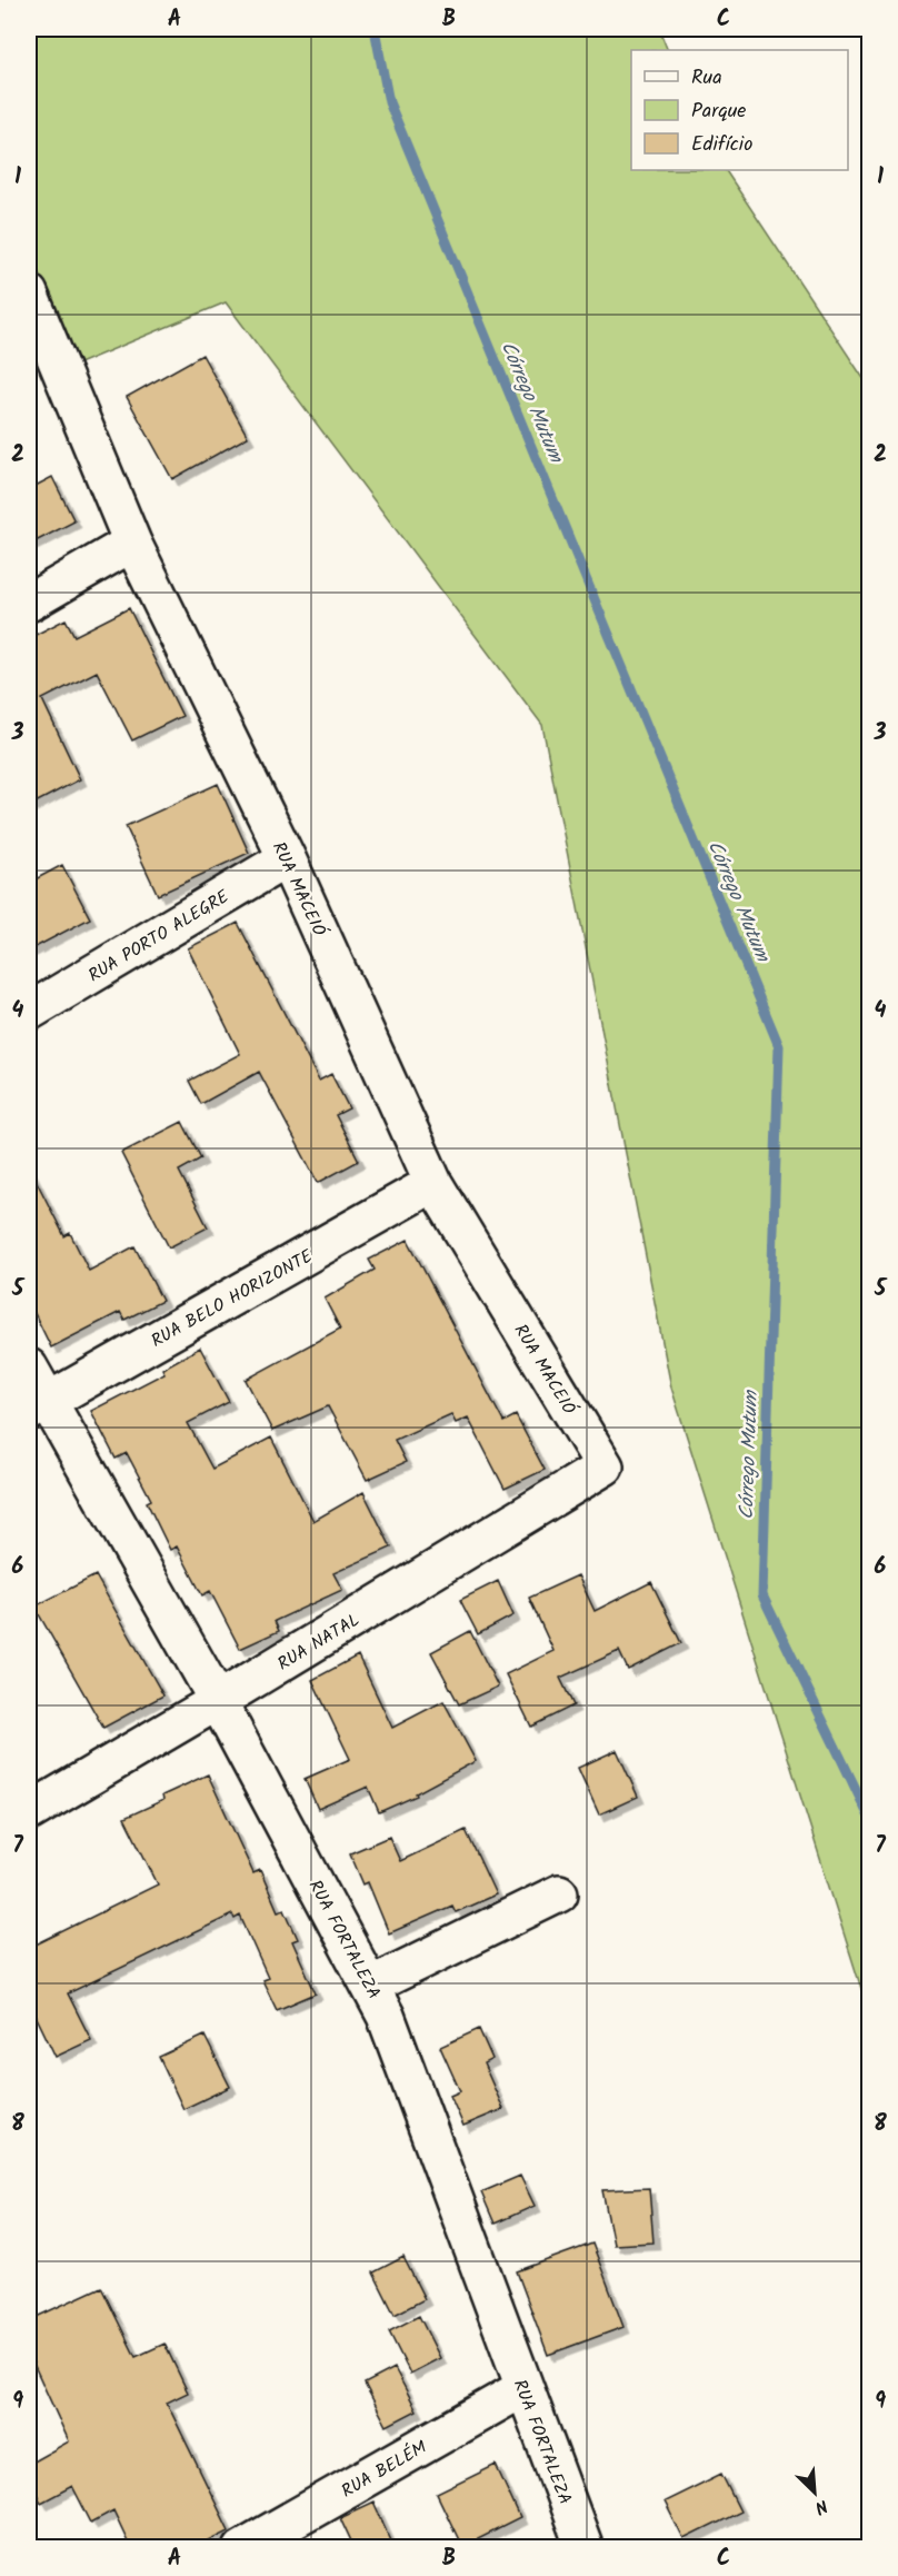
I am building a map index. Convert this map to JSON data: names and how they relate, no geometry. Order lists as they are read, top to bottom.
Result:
{
  "streets": {
    "street": [
      "RUA MACEIÓ",
      "RUA PORTO ALEGRE",
      "RUA BELO HORIZONTE",
      "RUA NATAL",
      "RUA FORTALEZA",
      "RUA BELÉM"
    ]
  },
  "crossings": [
    ["RUA MACEIÓ", "RUA PORTO ALEGRE"],
    ["RUA MACEIÓ", "RUA BELO HORIZONTE"],
    ["RUA MACEIÓ", "RUA NATAL"],
    ["RUA BELO HORIZONTE", "RUA FORTALEZA"],
    ["RUA NATAL", "RUA FORTALEZA"],
    ["RUA FORTALEZA", "RUA BELÉM"]
  ],
  "water": ["Córrego Mutum"],
  "legend": ["Rua", "Parque", "Edifício"],
  "north": "bottom right",
  "grid": {
    "columns": ["A", "B", "C"],
    "rows": [
      "1",
      "2",
      "3",
      "4",
      "5",
      "6",
      "7",
      "8",
      "9"
    ]
  }
}
